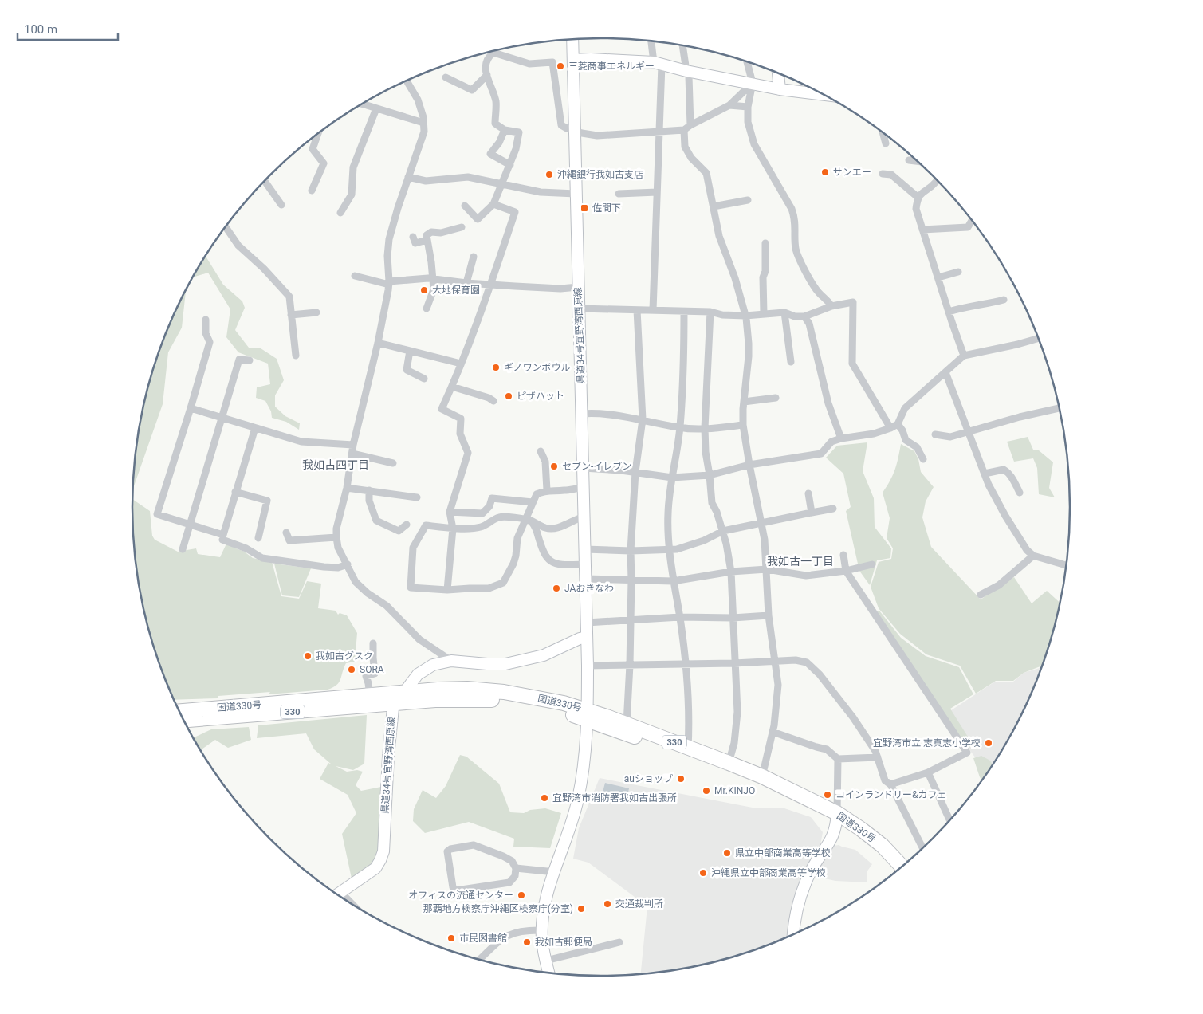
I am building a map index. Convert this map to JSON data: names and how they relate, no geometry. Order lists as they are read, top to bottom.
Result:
{
  "streets": {
    "highway": ["国道330号", "330"],
    "main road": ["県道34号宜野湾西原線"]
  },
  "crossings": [
    ["県道34号宜野湾西原線", "国道330号"]
  ],
  "districts": ["我如古四丁目", "我如古一丁目"],
  "places": {
    "other": [
      "三菱商事エネルギー",
      "サンエー",
      "沖縄銀行我如古支店",
      "大地保育園",
      "ギノワンボウル",
      "ピザハット",
      "セブン-イレブン",
      "JAおきなわ",
      "我如古グスク",
      "SORA",
      "宜野湾市立 志真志小学校",
      "auショップ",
      "Mr.KINJO",
      "コインランドリー&カフェ",
      "宜野湾市消防署我如古出張所",
      "県立中部商業高等学校",
      "沖縄県立中部商業高等学校",
      "オフィスの流通センター",
      "交通裁判所",
      "那覇地方検察庁沖縄区検察庁(分室)",
      "市民図書館",
      "我如古郵便局"
    ],
    "transit": ["佐間下"]
  },
  "scale_bar": "100 m"
}
